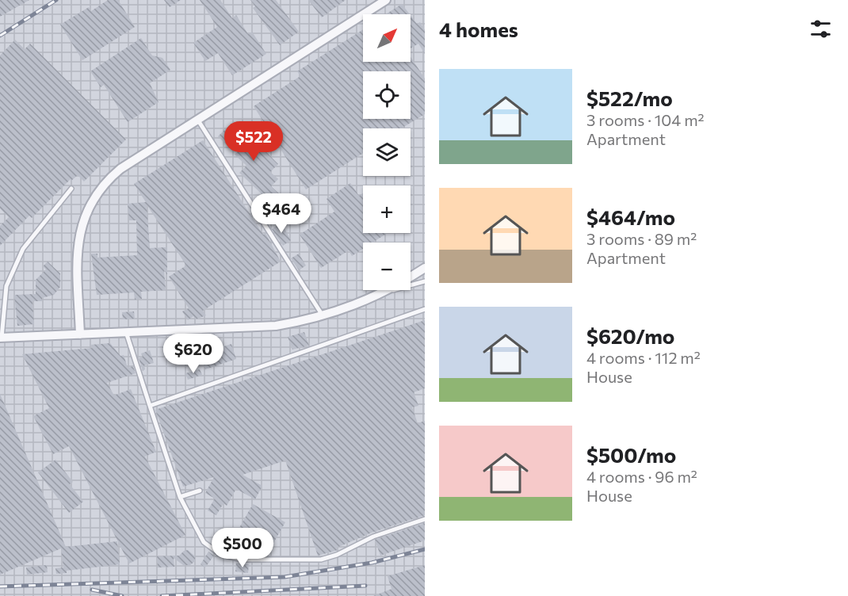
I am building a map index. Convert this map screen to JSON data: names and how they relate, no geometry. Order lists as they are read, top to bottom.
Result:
{
  "north": "top right",
  "page": {
    "heading": "4 homes",
    "map_buttons": ["+", "−"],
    "list": [
      {
        "name": "$522/mo",
        "note": "3 rooms · 104 m² · Apartment"
      },
      {
        "name": "$464/mo",
        "note": "3 rooms · 89 m² · Apartment"
      },
      {
        "name": "$620/mo",
        "note": "4 rooms · 112 m² · House"
      },
      {
        "name": "$500/mo",
        "note": "4 rooms · 96 m² · House"
      }
    ],
    "price": [
      "$522",
      "$464",
      "$620",
      "$500"
    ]
  }
}
